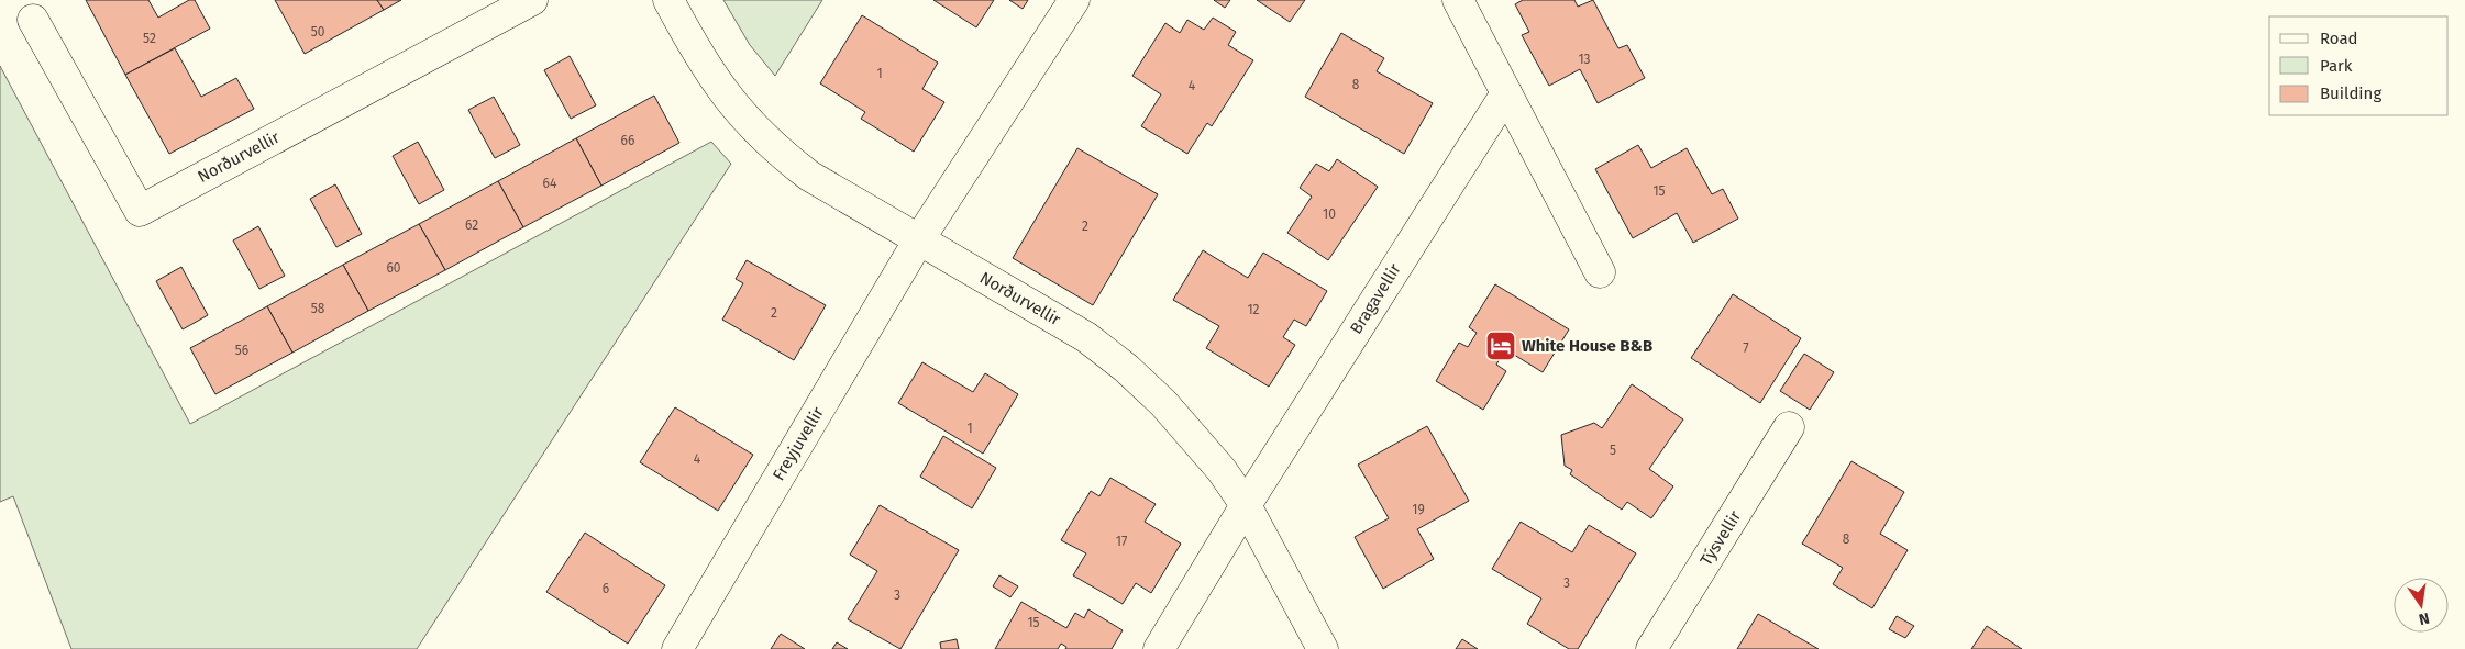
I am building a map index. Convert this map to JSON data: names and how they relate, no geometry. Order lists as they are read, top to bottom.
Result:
{
  "streets": {
    "street": [
      "Norðurvellir",
      "Bragavellir",
      "Freyjuvellir",
      "Týsvellir"
    ]
  },
  "crossings": [
    ["Norðurvellir", "Bragavellir"],
    ["Norðurvellir", "Freyjuvellir"]
  ],
  "places": {
    "hotel": ["White House B&B"]
  },
  "house_numbers": [
    "50",
    "52",
    "13",
    "1",
    "8",
    "4",
    "66",
    "64",
    "15",
    "10",
    "62",
    "2",
    "60",
    "58",
    "12",
    "2",
    "7",
    "56",
    "1",
    "5",
    "4",
    "19",
    "8",
    "17",
    "3",
    "6",
    "3",
    "15"
  ],
  "legend": ["Road", "Park", "Building"],
  "north": "bottom"
}
